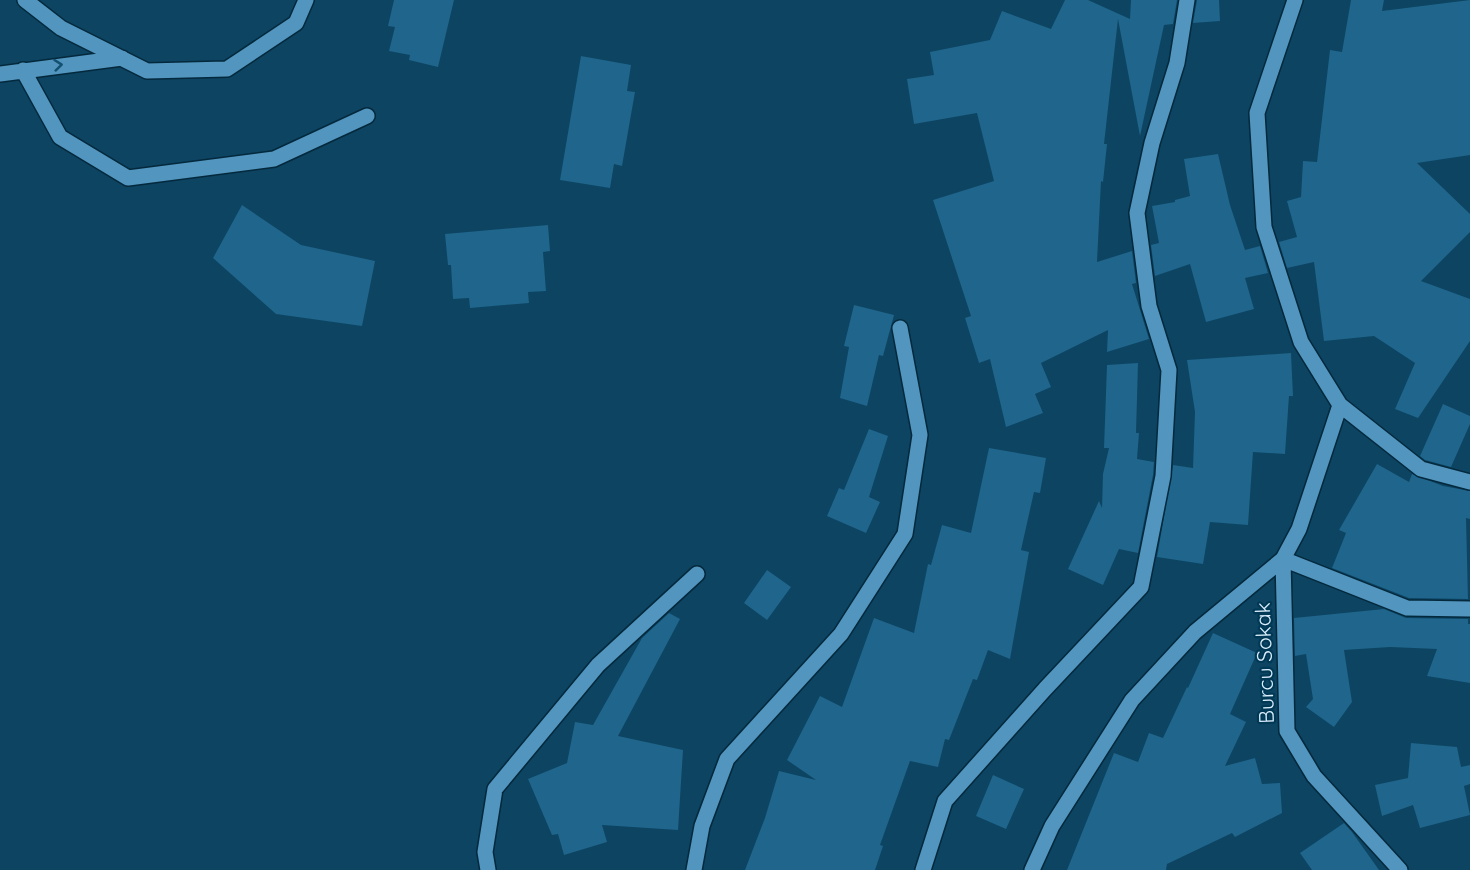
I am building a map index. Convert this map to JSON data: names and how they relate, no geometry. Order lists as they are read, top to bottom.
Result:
{
  "streets": {
    "street": ["Burcu Sokak"]
  }
}
